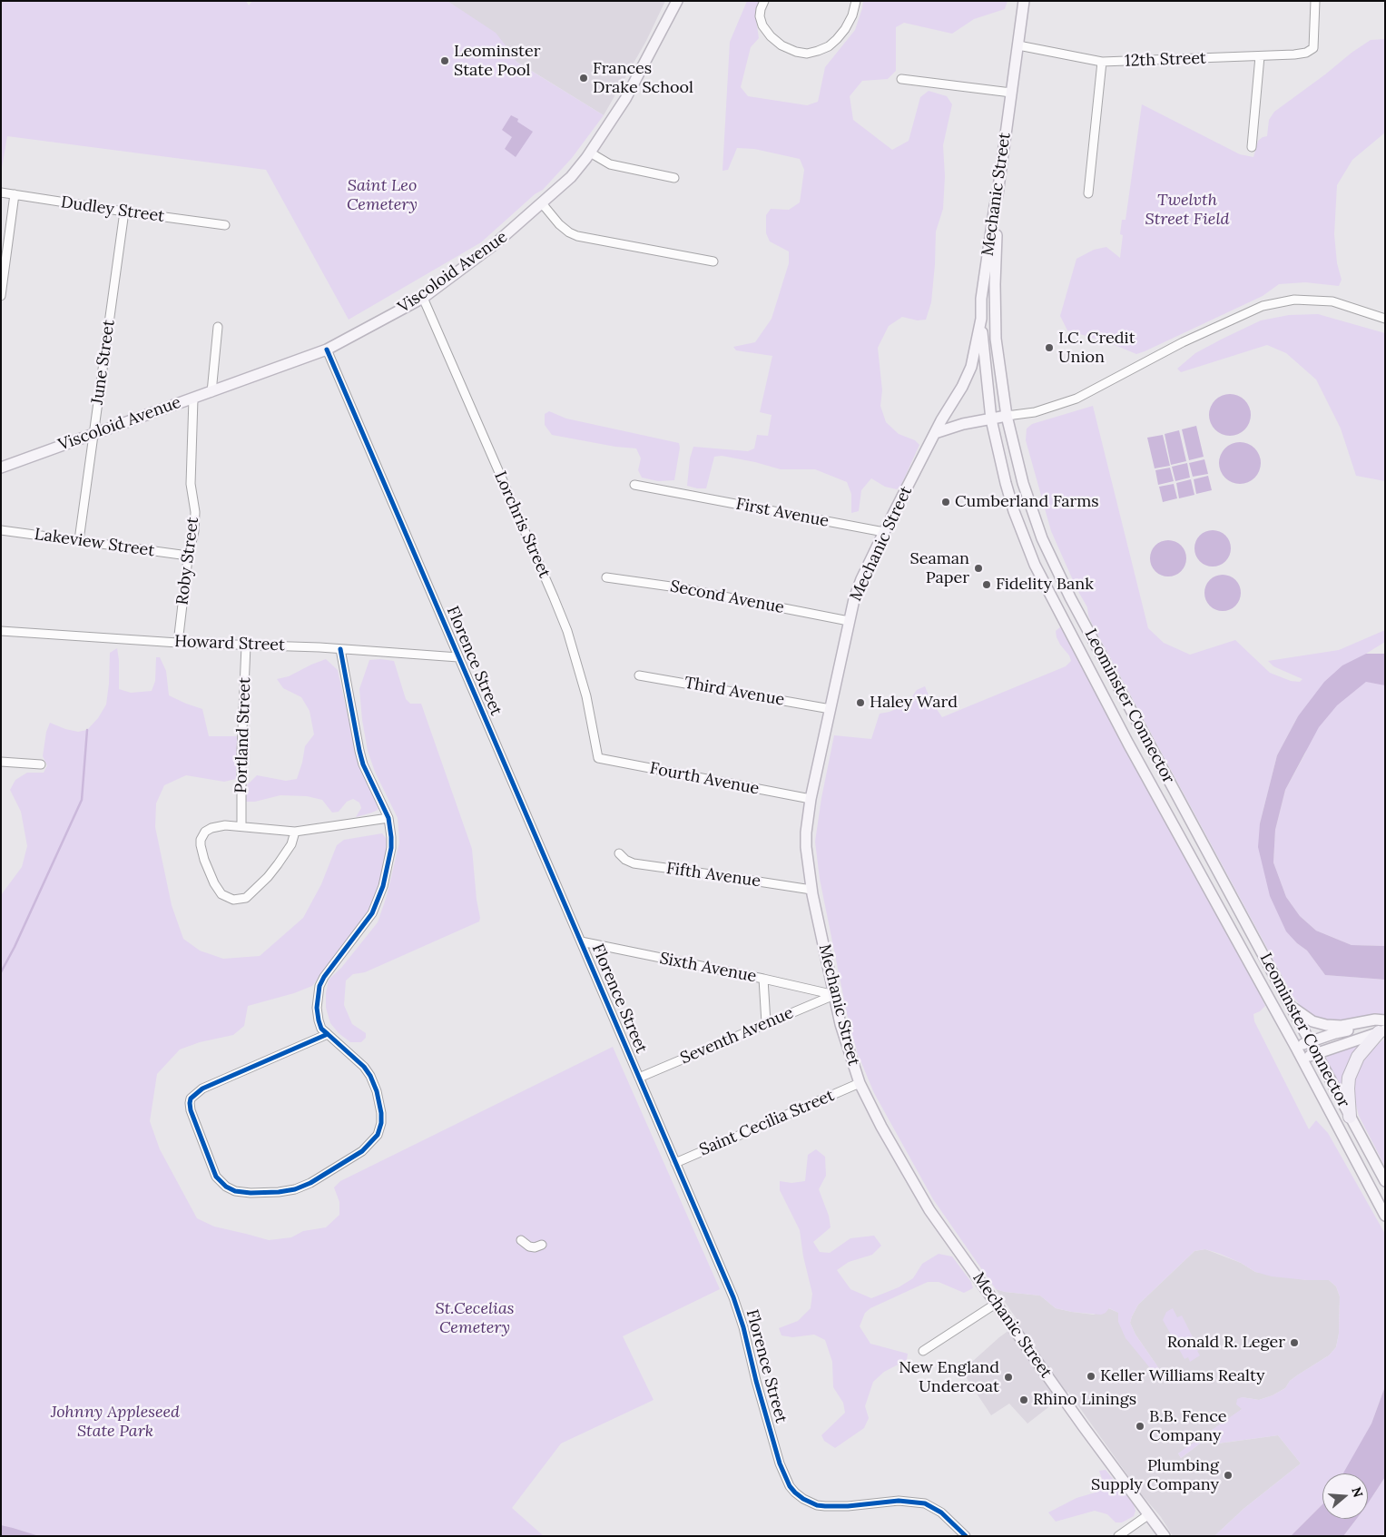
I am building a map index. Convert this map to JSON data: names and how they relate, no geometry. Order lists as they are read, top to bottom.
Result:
{
  "streets": {
    "main road": ["Mechanic Street", "Viscoloid Avenue", "Leominster Connector"],
    "street": [
      "12th Street",
      "Dudley Street",
      "June Street",
      "First Avenue",
      "Lorchris Street",
      "Lakeview Street",
      "Roby Street",
      "Second Avenue",
      "Howard Street",
      "Florence Street",
      "Third Avenue",
      "Portland Street",
      "Fourth Avenue",
      "Fifth Avenue",
      "Sixth Avenue",
      "Seventh Avenue",
      "Saint Cecilia Street"
    ]
  },
  "crossings": [
    ["12th Street", "Mechanic Street"],
    ["Mechanic Street", "First Avenue"],
    ["Mechanic Street", "Second Avenue"],
    ["Mechanic Street", "Third Avenue"],
    ["Mechanic Street", "Leominster Connector"],
    ["Mechanic Street", "Fourth Avenue"],
    ["Mechanic Street", "Fifth Avenue"],
    ["Mechanic Street", "Sixth Avenue"],
    ["Mechanic Street", "Seventh Avenue"],
    ["Mechanic Street", "Saint Cecilia Street"],
    ["Dudley Street", "June Street"],
    ["Viscoloid Avenue", "June Street"],
    ["Viscoloid Avenue", "Lorchris Street"],
    ["Viscoloid Avenue", "Roby Street"],
    ["Viscoloid Avenue", "Florence Street"],
    ["June Street", "Lakeview Street"],
    ["Lorchris Street", "Fourth Avenue"],
    ["Lakeview Street", "Roby Street"],
    ["Roby Street", "Howard Street"],
    ["Howard Street", "Florence Street"],
    ["Howard Street", "Portland Street"],
    ["Florence Street", "Sixth Avenue"],
    ["Florence Street", "Seventh Avenue"],
    ["Florence Street", "Saint Cecilia Street"],
    ["Sixth Avenue", "Seventh Avenue"]
  ],
  "parks": [
    "Saint Leo Cemetery",
    "Twelvth Street Field",
    "St.Cecelias Cemetery",
    "Johnny Appleseed State Park"
  ],
  "places": [
    "Leominster State Pool",
    "Frances Drake School",
    "I.C. Credit Union",
    "Cumberland Farms",
    "Seaman Paper",
    "Fidelity Bank",
    "Haley Ward",
    "Ronald R. Leger",
    "Keller Williams Realty",
    "New England Undercoat",
    "Rhino Linings",
    "B.B. Fence Company",
    "Plumbing Supply Company"
  ],
  "north": "right"
}
